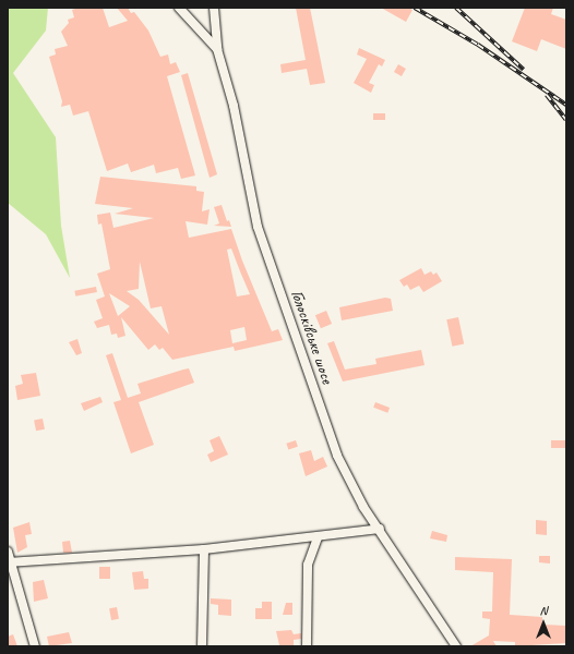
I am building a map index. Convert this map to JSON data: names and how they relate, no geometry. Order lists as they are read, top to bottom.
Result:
{
  "streets": {
    "street": ["Голосківське шосе"]
  },
  "north": "top"
}
